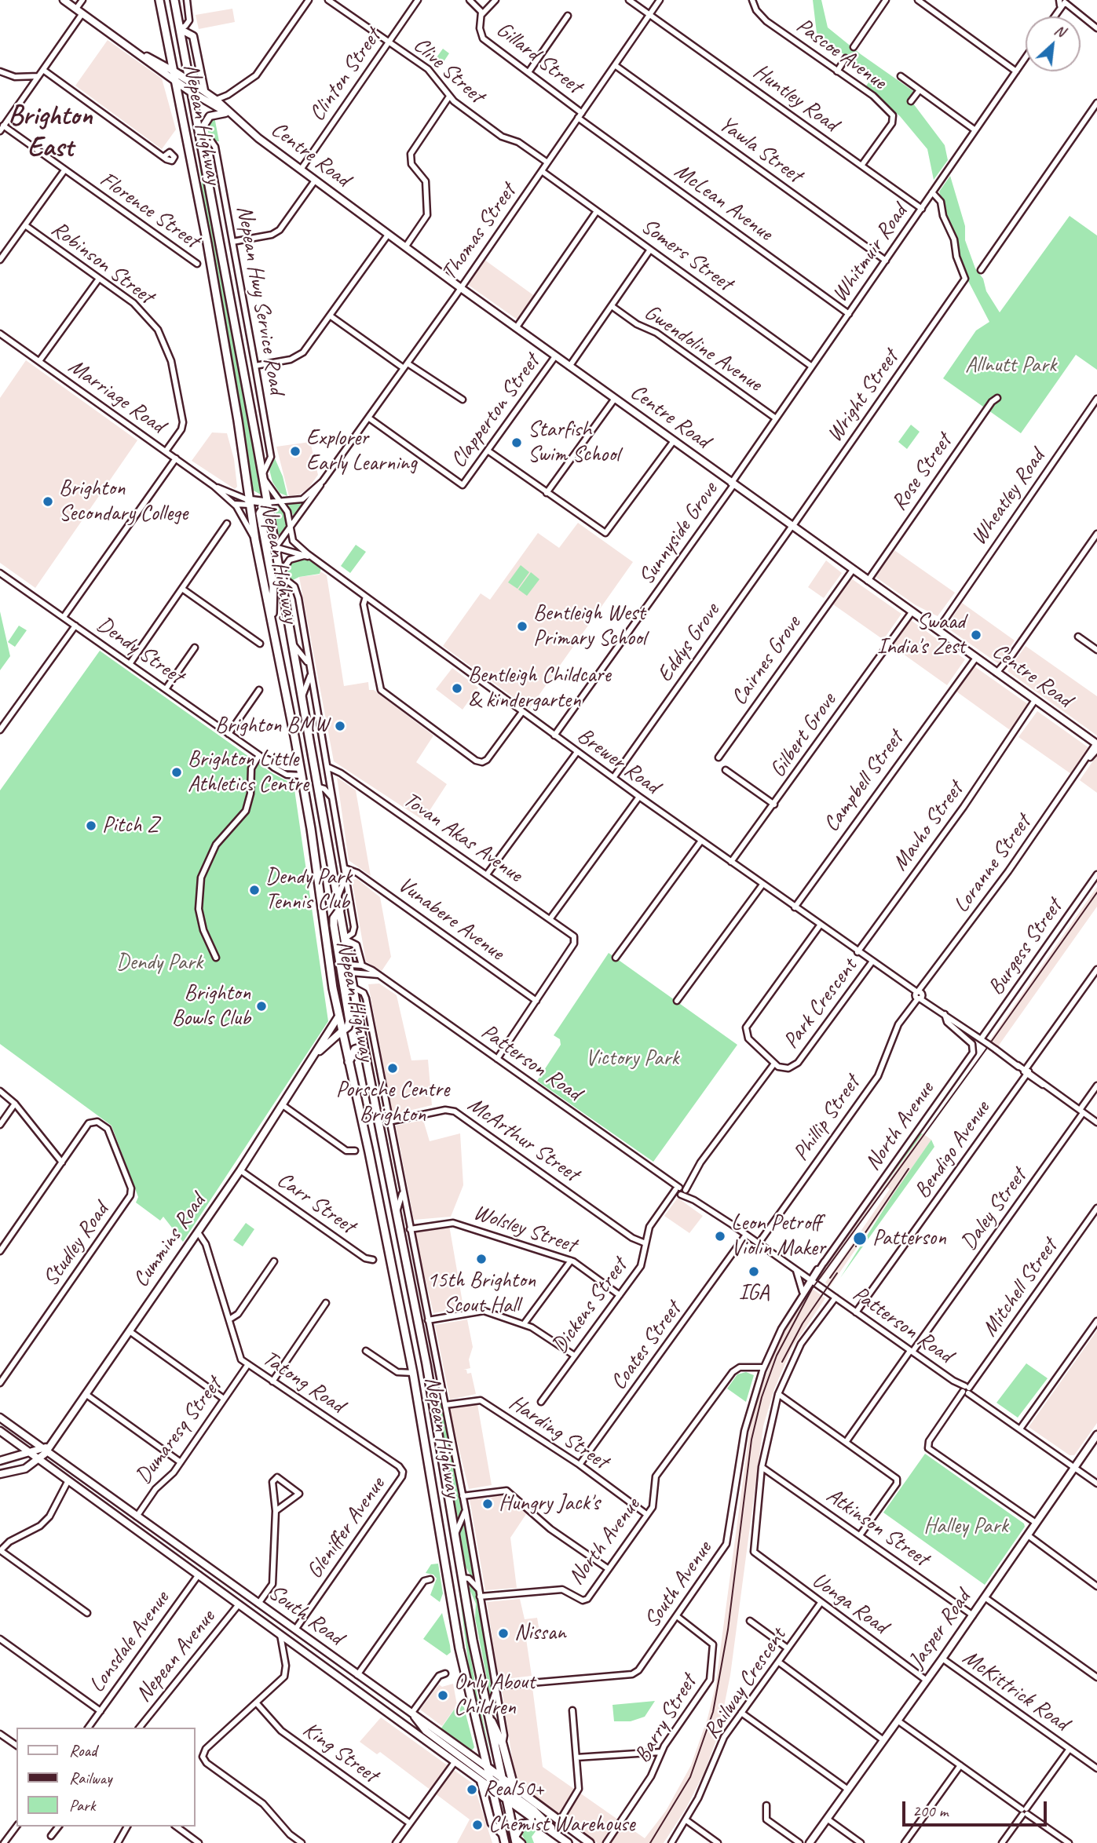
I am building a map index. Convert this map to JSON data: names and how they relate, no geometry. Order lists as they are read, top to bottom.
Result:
{
  "streets": {
    "highway": ["Nepean Highway", "Centre Road", "South Road"],
    "main road": ["Cummins Road", "Jasper Road"],
    "street": [
      "Pascoe Avenue",
      "Gillard Street",
      "Clive Street",
      "Clinton Street",
      "Huntley Road",
      "Yawla Street",
      "McLean Avenue",
      "Florence Street",
      "Thomas Street",
      "Whitmuir Road",
      "Somers Street",
      "Robinson Street",
      "Nepean Hwy Service Road",
      "Gwendoline Avenue",
      "Marriage Road",
      "Wright Street",
      "Clapperton Street",
      "Rose Street",
      "Wheatley Road",
      "Sunnyside Grove",
      "Eddys Grove",
      "Dendy Street",
      "Cairnes Grove",
      "Gilbert Grove",
      "Brewer Road",
      "Campbell Street",
      "Mavho Street",
      "Tovan Akas Avenue",
      "Loranne Street",
      "Vunabere Avenue",
      "Burgess Street",
      "Park Crescent",
      "Patterson Road",
      "Phillip Street",
      "North Avenue",
      "McArthur Street",
      "Bendigo Avenue",
      "Carr Street",
      "Daley Street",
      "Wolsley Street",
      "Studley Road",
      "Mitchell Street",
      "Dickens Street",
      "Coates Street",
      "Tatong Road",
      "Dumaresq Street",
      "Harding Street",
      "Atkinson Street",
      "Gleniffer Avenue",
      "South Avenue",
      "Uonga Road",
      "Lonsdale Avenue",
      "Nepean Avenue",
      "Railway Crescent",
      "McKittrick Road",
      "Barry Street",
      "King Street"
    ]
  },
  "crossings": [
    ["Pascoe Avenue", "Huntley Road"],
    ["Gillard Street", "McLean Avenue"],
    ["Gillard Street", "Thomas Street"],
    ["Clive Street", "Clinton Street"],
    ["Clive Street", "Thomas Street"],
    ["Clinton Street", "Centre Road"],
    ["Huntley Road", "Thomas Street"],
    ["Huntley Road", "Whitmuir Road"],
    ["Nepean Highway", "Centre Road"],
    ["Nepean Highway", "Thomas Street"],
    ["Nepean Highway", "Nepean Hwy Service Road"],
    ["Nepean Highway", "Marriage Road"],
    ["Nepean Highway", "Dendy Street"],
    ["Nepean Highway", "Brewer Road"],
    ["Nepean Highway", "Patterson Road"],
    ["Nepean Highway", "Cummins Road"],
    ["Nepean Highway", "South Road"],
    ["Yawla Street", "Thomas Street"],
    ["Yawla Street", "Whitmuir Road"],
    ["Centre Road", "Thomas Street"],
    ["Centre Road", "Whitmuir Road"],
    ["Centre Road", "Wright Street"],
    ["Centre Road", "Clapperton Street"],
    ["Centre Road", "Rose Street"],
    ["Centre Road", "Wheatley Road"],
    ["Centre Road", "Sunnyside Grove"],
    ["Centre Road", "Eddys Grove"],
    ["Centre Road", "Cairnes Grove"],
    ["Centre Road", "Gilbert Grove"],
    ["Centre Road", "Campbell Street"],
    ["Centre Road", "Mavho Street"],
    ["Centre Road", "Loranne Street"],
    ["McLean Avenue", "Thomas Street"],
    ["McLean Avenue", "Whitmuir Road"],
    ["Thomas Street", "Somers Street"],
    ["Thomas Street", "Clapperton Street"],
    ["Thomas Street", "Brewer Road"],
    ["Whitmuir Road", "Somers Street"],
    ["Whitmuir Road", "Gwendoline Avenue"],
    ["Whitmuir Road", "Wright Street"],
    ["Whitmuir Road", "Sunnyside Grove"],
    ["Robinson Street", "Marriage Road"],
    ["Wright Street", "Eddys Grove"],
    ["Sunnyside Grove", "Brewer Road"],
    ["Eddys Grove", "Brewer Road"],
    ["Gilbert Grove", "Brewer Road"],
    ["Brewer Road", "Campbell Street"],
    ["Brewer Road", "Mavho Street"],
    ["Brewer Road", "Loranne Street"],
    ["Brewer Road", "Burgess Street"],
    ["Brewer Road", "Park Crescent"],
    ["Brewer Road", "Phillip Street"],
    ["Brewer Road", "North Avenue"],
    ["Brewer Road", "Bendigo Avenue"],
    ["Brewer Road", "Daley Street"],
    ["Tovan Akas Avenue", "Vunabere Avenue"],
    ["Loranne Street", "Phillip Street"],
    ["Patterson Road", "Phillip Street"],
    ["Patterson Road", "North Avenue"],
    ["Patterson Road", "Bendigo Avenue"],
    ["Patterson Road", "Daley Street"],
    ["Patterson Road", "Mitchell Street"],
    ["Patterson Road", "Dickens Street"],
    ["Patterson Road", "Coates Street"],
    ["Patterson Road", "Jasper Road"],
    ["North Avenue", "Harding Street"],
    ["North Avenue", "South Avenue"],
    ["McArthur Street", "Dickens Street"],
    ["Carr Street", "Cummins Road"],
    ["Wolsley Street", "Dickens Street"],
    ["Cummins Road", "Tatong Road"],
    ["Cummins Road", "South Road"],
    ["Mitchell Street", "Jasper Road"],
    ["Coates Street", "Harding Street"],
    ["Tatong Road", "Dumaresq Street"],
    ["Tatong Road", "Gleniffer Avenue"],
    ["Dumaresq Street", "South Road"],
    ["Atkinson Street", "Uonga Road"],
    ["Atkinson Street", "Jasper Road"],
    ["Gleniffer Avenue", "South Road"],
    ["South Avenue", "Barry Street"],
    ["Uonga Road", "Jasper Road"],
    ["Uonga Road", "Railway Crescent"],
    ["South Road", "Lonsdale Avenue"],
    ["South Road", "Nepean Avenue"],
    ["Jasper Road", "McKittrick Road"]
  ],
  "districts": ["Brighton East"],
  "parks": [
    "Allnutt Park",
    "Dendy Park",
    "Victory Park",
    "Halley Park"
  ],
  "places": [
    "Starfish Swim School",
    "Explorer Early Learning",
    "Brighton Secondary College",
    "Bentleigh West Primary School",
    "Swaad India's Zest",
    "Bentleigh Childcare & kindergarten",
    "Brighton BMW",
    "Brighton Little Athletics Centre",
    "Pitch Z",
    "Dendy Park Tennis Club",
    "Brighton Bowls Club",
    "Porsche Centre Brighton",
    "Leon Petroff Violin Maker",
    "Patterson",
    "15th Brighton Scout Hall",
    "IGA",
    "Hungry Jack's",
    "Nissan",
    "Only About Children",
    "Real50+",
    "Chemist Warehouse"
  ],
  "legend": ["Road", "Railway", "Park"],
  "scale_bar": "200 m",
  "north": "top right"
}
